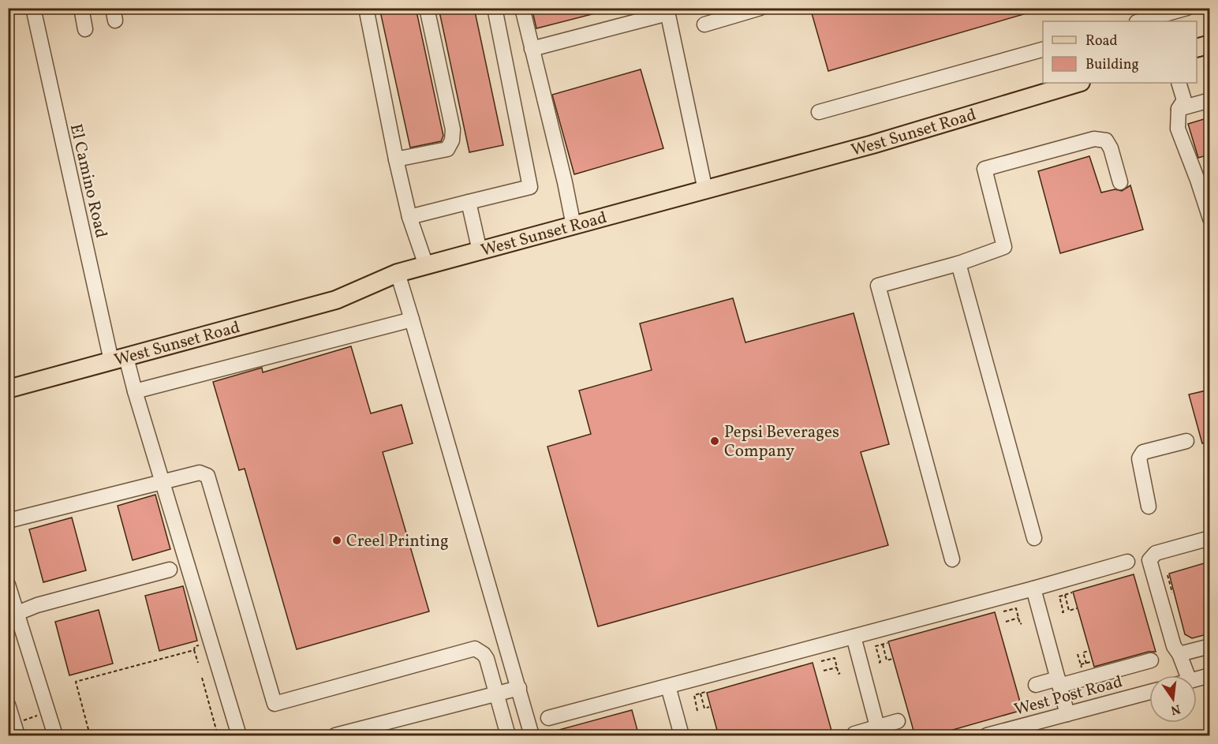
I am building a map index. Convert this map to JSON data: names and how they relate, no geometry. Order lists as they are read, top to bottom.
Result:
{
  "streets": {
    "main road": ["West Sunset Road"],
    "street": ["El Camino Road", "West Post Road"]
  },
  "crossings": [
    ["West Sunset Road", "El Camino Road"]
  ],
  "places": ["Pepsi Beverages Company", "Creel Printing"],
  "legend": ["Road", "Building"],
  "north": "bottom"
}
